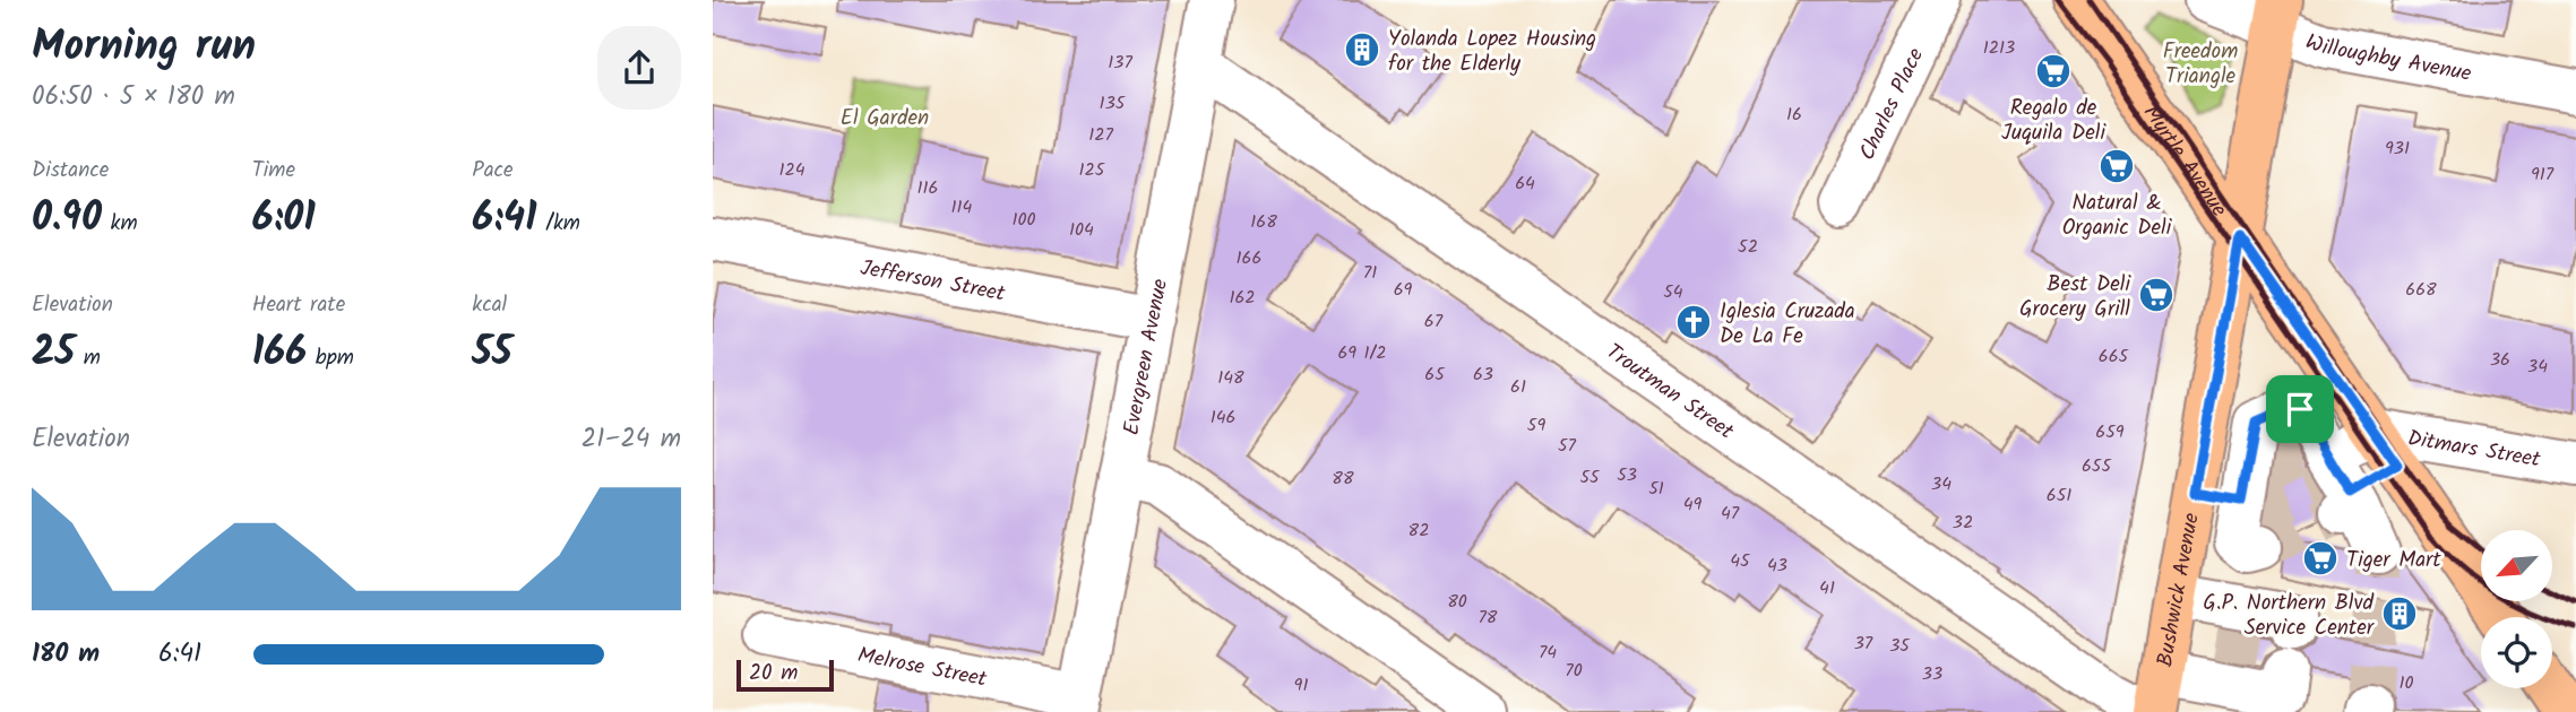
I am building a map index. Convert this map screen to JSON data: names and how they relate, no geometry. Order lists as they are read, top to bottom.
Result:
{
  "streets": {
    "main road": ["Myrtle Avenue", "Bushwick Avenue"],
    "street": [
      "Willoughby Avenue",
      "Charles Place",
      "Jefferson Street",
      "Evergreen Avenue",
      "Troutman Street",
      "Ditmars Street",
      "Melrose Street"
    ]
  },
  "crossings": [
    ["Willoughby Avenue", "Bushwick Avenue"],
    ["Myrtle Avenue", "Ditmars Street"],
    ["Myrtle Avenue", "Bushwick Avenue"],
    ["Jefferson Street", "Evergreen Avenue"],
    ["Evergreen Avenue", "Troutman Street"],
    ["Evergreen Avenue", "Melrose Street"]
  ],
  "parks": ["Freedom Triangle", "El Garden"],
  "places": {
    "building": ["Yolanda Lopez Housing for the Elderly", "G.P. Northern Blvd Service Center"],
    "supermarket": [
      "Regalo de Juquila Deli",
      "Natural & Organic Deli",
      "Best Deli Grocery Grill",
      "Tiger Mart"
    ],
    "church": ["Iglesia Cruzada De La Fe"]
  },
  "house_numbers": [
    "1213",
    "137",
    "135",
    "16",
    "127",
    "931",
    "124",
    "125",
    "917",
    "64",
    "116",
    "114",
    "100",
    "168",
    "104",
    "52",
    "166",
    "71",
    "69",
    "668",
    "54",
    "162",
    "67",
    "69 1/2",
    "665",
    "36",
    "34",
    "65",
    "63",
    "148",
    "61",
    "146",
    "59",
    "659",
    "57",
    "655",
    "53",
    "55",
    "88",
    "34",
    "51",
    "651",
    "49",
    "47",
    "32",
    "82",
    "45",
    "43",
    "41",
    "80",
    "78",
    "37",
    "35",
    "74",
    "70",
    "33",
    "10",
    "91"
  ],
  "scale_bar": "20 m",
  "north": "bottom left",
  "page": {
    "heading": ["Morning run", "06:50 · 5 × 180 m"],
    "stats": [
      ["Distance", "0.90 km"],
      ["Time", "6:01"],
      ["Pace", "6:41 /km"],
      ["Elevation", "25 m"],
      ["Heart rate", "166 bpm"],
      ["kcal", "55"]
    ],
    "chart": ["Elevation", "21–24 m"],
    "list": [
      {
        "name": "180 m",
        "note": "6:41"
      }
    ],
    "scale": "20 m"
  }
}
